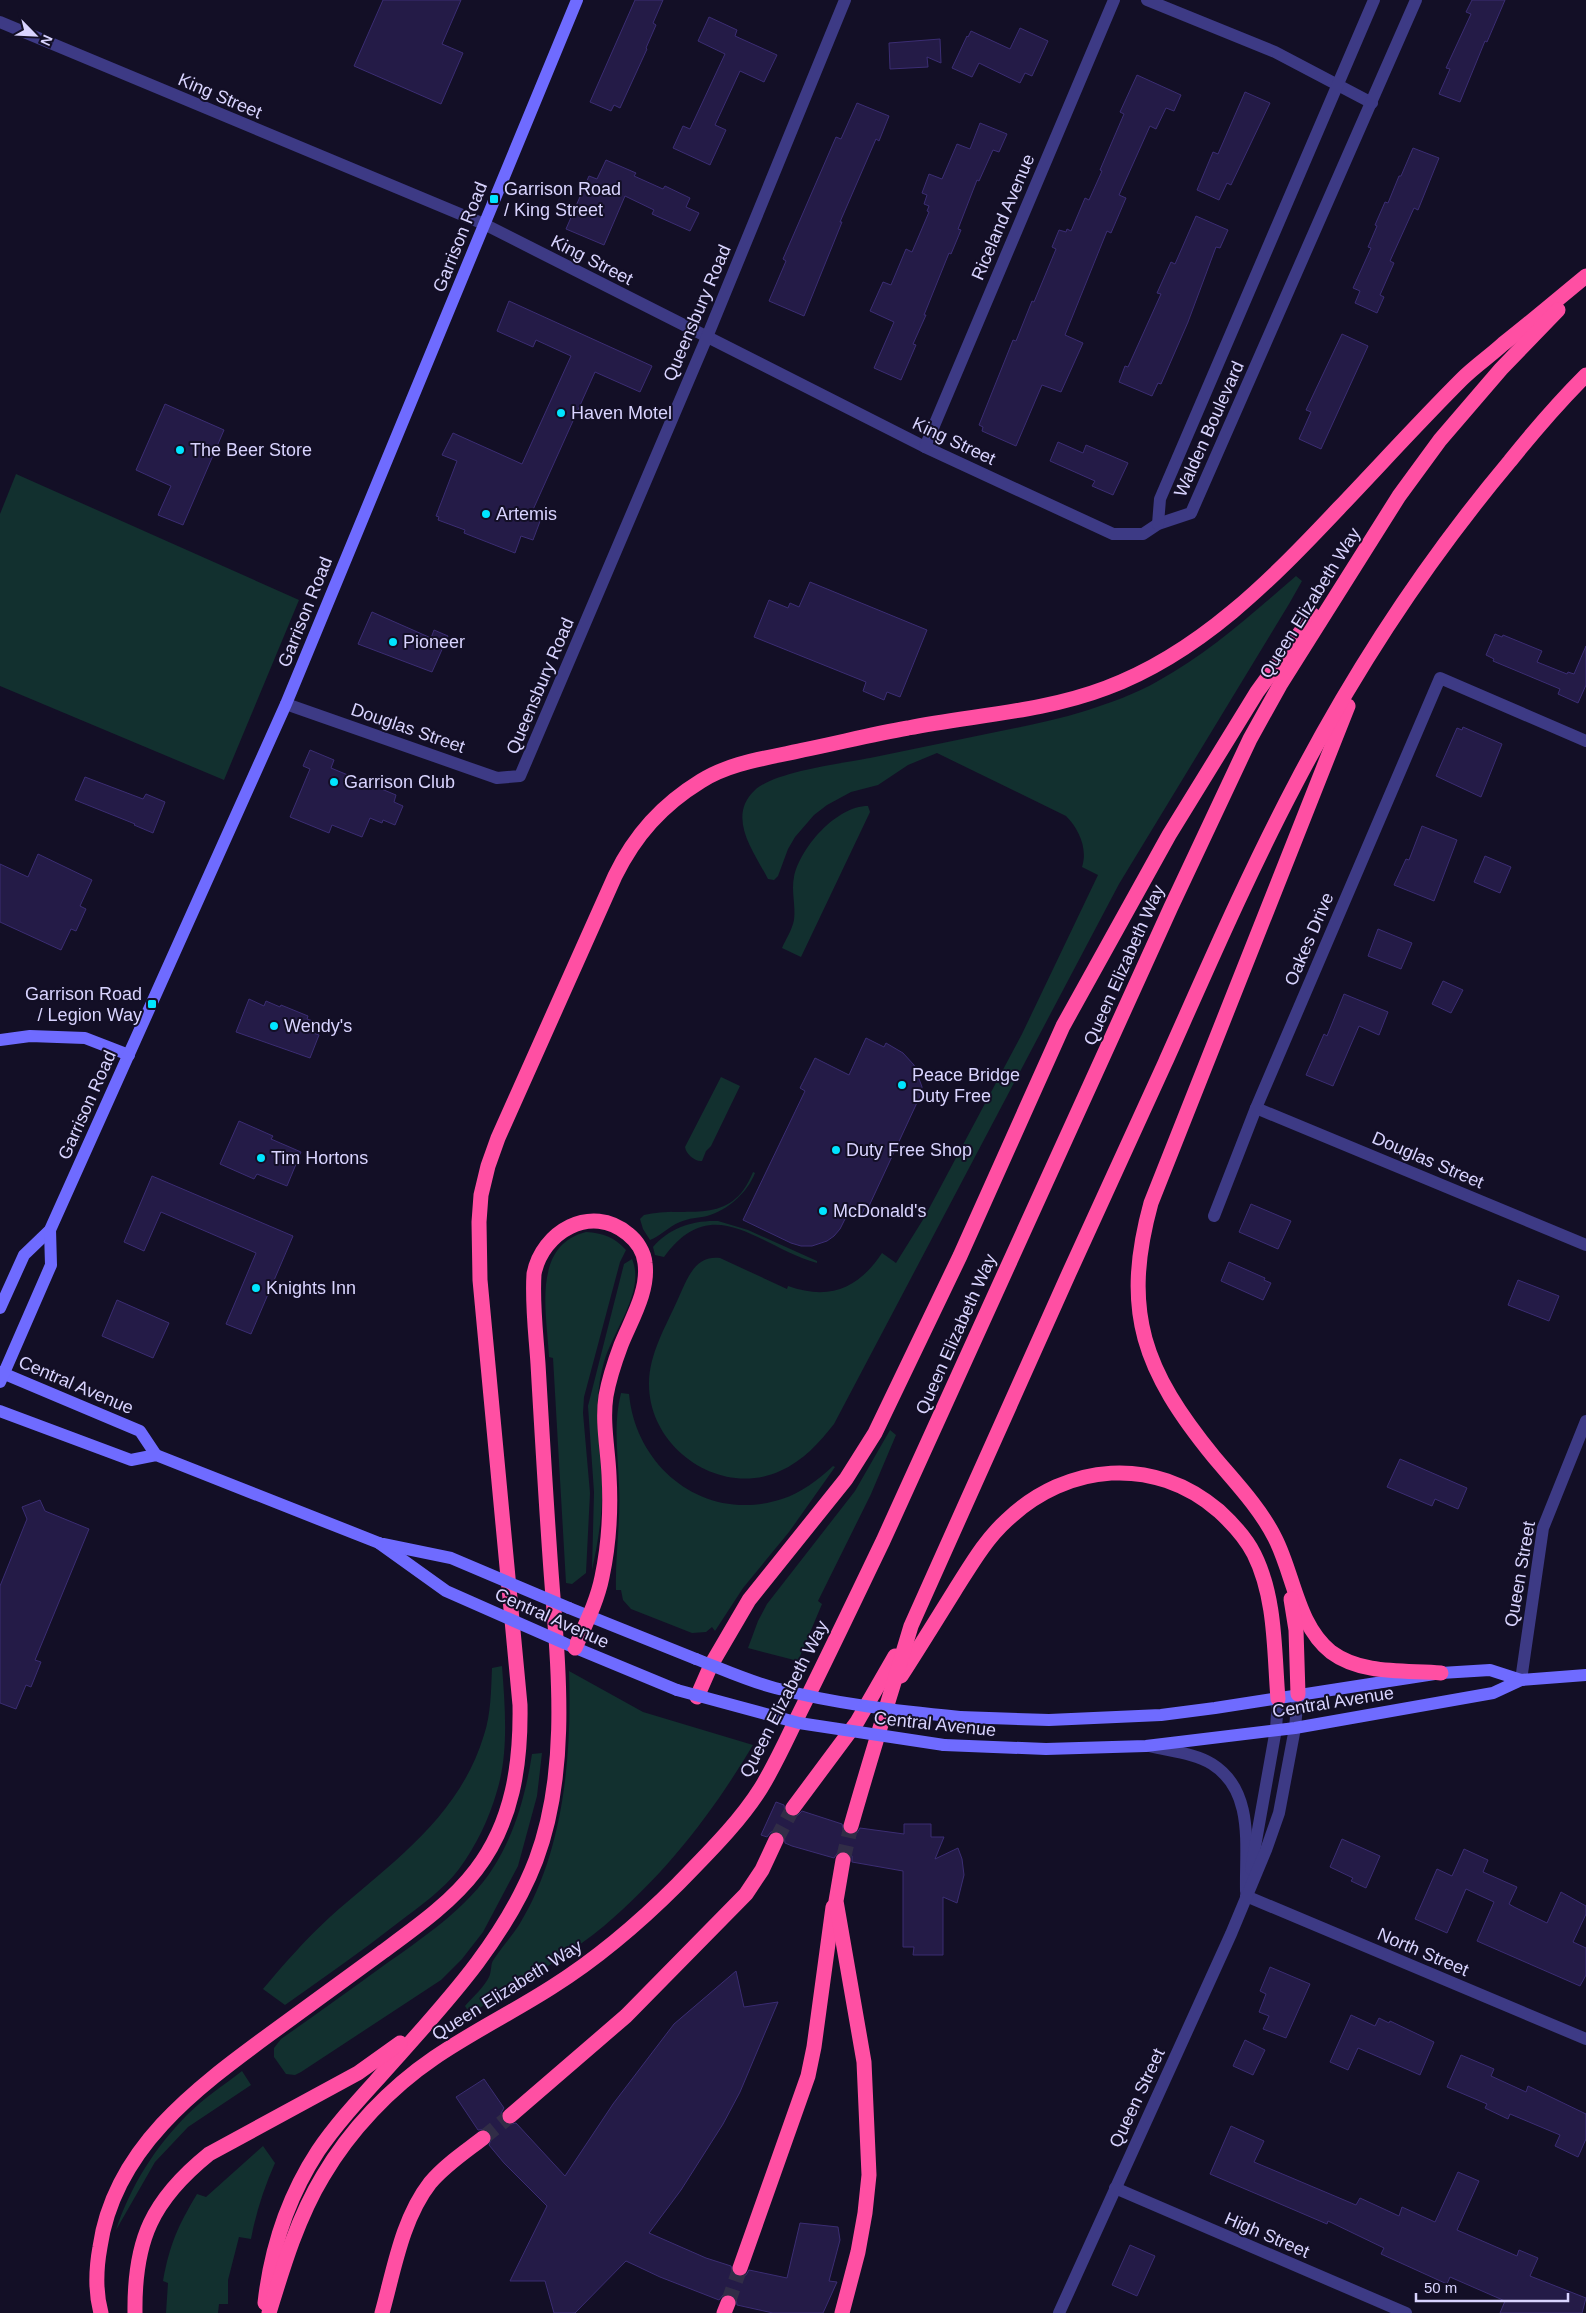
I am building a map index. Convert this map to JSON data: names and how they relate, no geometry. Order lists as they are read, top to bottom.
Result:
{
  "streets": {
    "highway": ["Queen Elizabeth Way"],
    "main road": ["Garrison Road", "Central Avenue"],
    "street": [
      "King Street",
      "Riceland Avenue",
      "Queensbury Road",
      "Walden Boulevard",
      "Douglas Street",
      "Oakes Drive",
      "Queen Street",
      "North Street",
      "High Street"
    ]
  },
  "crossings": [
    ["King Street", "Riceland Avenue"],
    ["King Street", "Garrison Road"],
    ["King Street", "Queensbury Road"],
    ["King Street", "Walden Boulevard"],
    ["Garrison Road", "Douglas Street"],
    ["Garrison Road", "Central Avenue"],
    ["Queensbury Road", "Douglas Street"],
    ["Douglas Street", "Oakes Drive"],
    ["Central Avenue", "Queen Street"],
    ["Queen Street", "North Street"],
    ["Queen Street", "High Street"]
  ],
  "places": {
    "transit": ["Garrison Road / King Street", "Garrison Road / Legion Way"],
    "other": [
      "Haven Motel",
      "The Beer Store",
      "Artemis",
      "Pioneer",
      "Garrison Club",
      "Wendy's",
      "Peace Bridge Duty Free",
      "Duty Free Shop",
      "Tim Hortons",
      "McDonald's",
      "Knights Inn"
    ]
  },
  "scale_bar": "50 m",
  "north": "bottom right"
}
